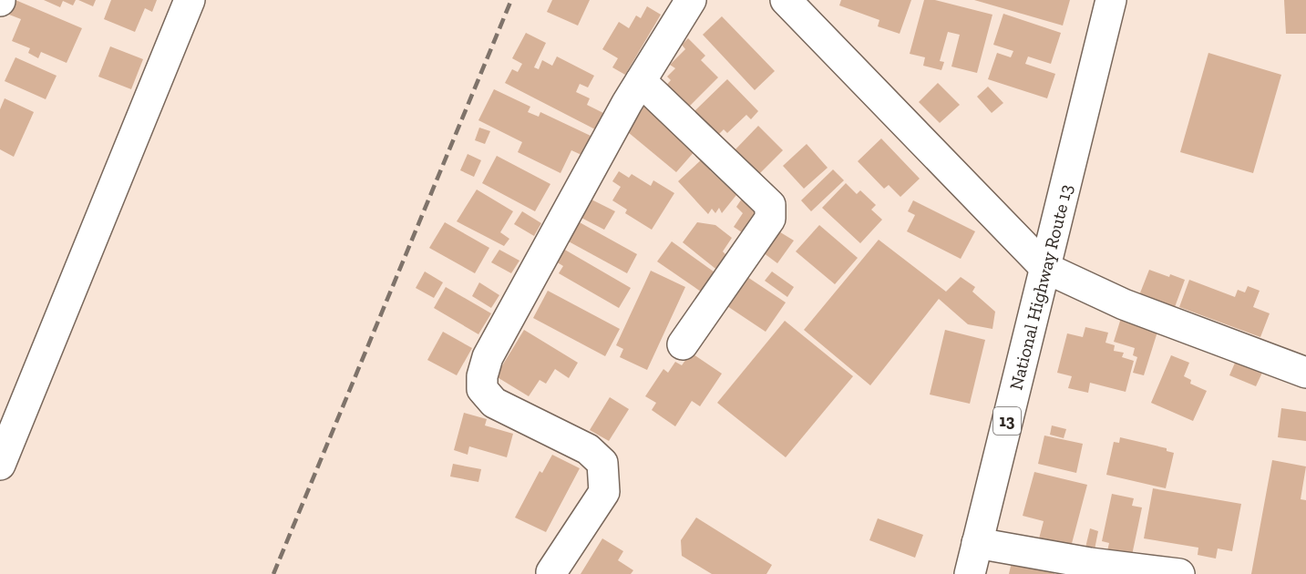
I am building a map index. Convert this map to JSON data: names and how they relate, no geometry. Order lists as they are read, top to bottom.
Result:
{
  "streets": {
    "main road": ["National Highway Route 13", "13"]
  }
}
